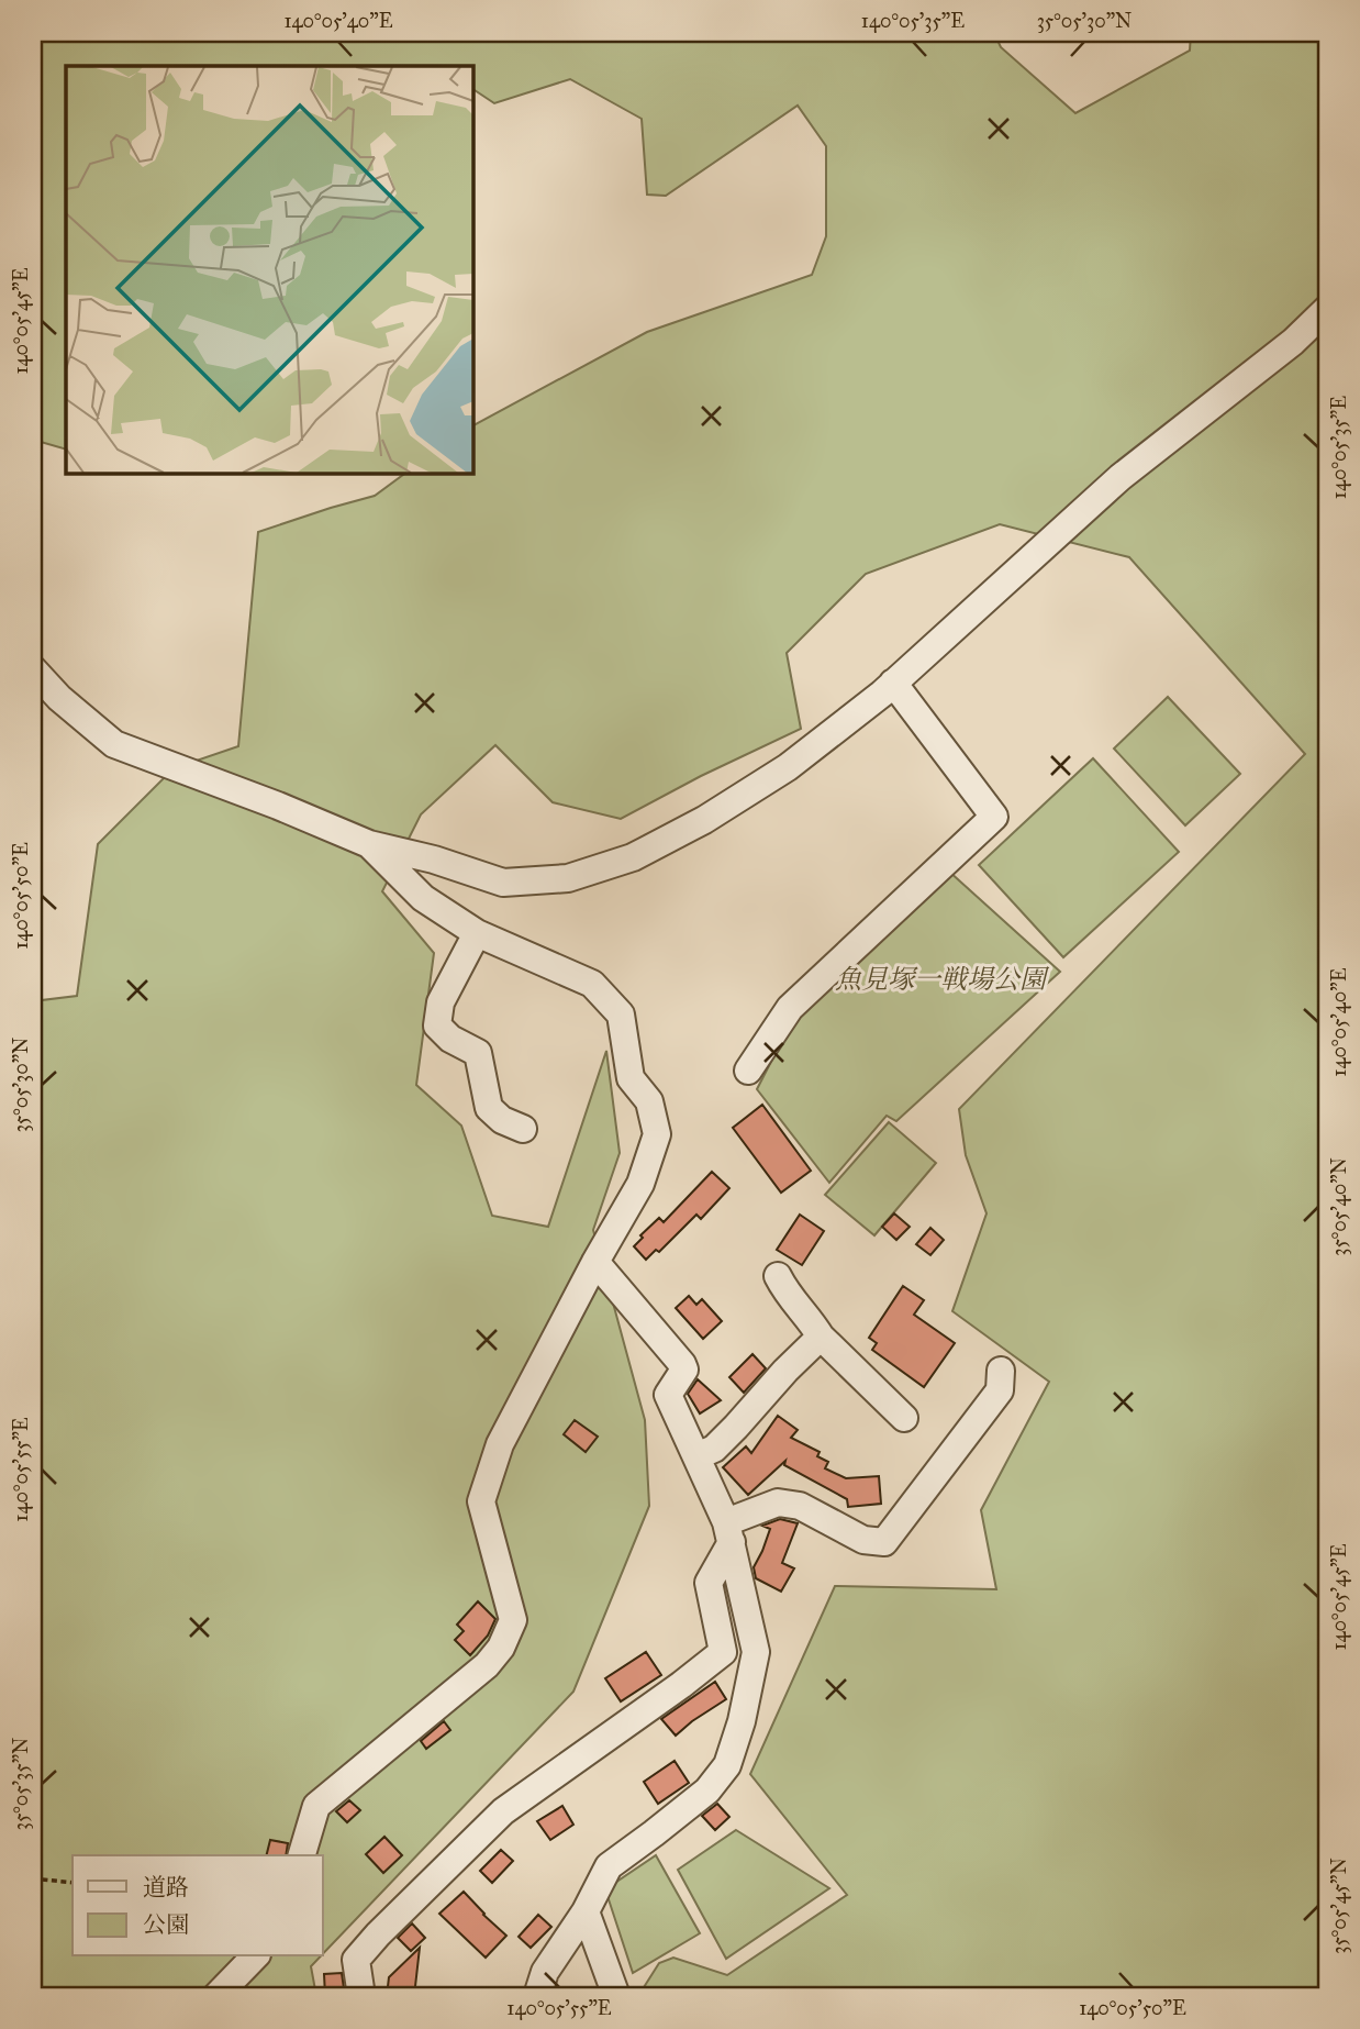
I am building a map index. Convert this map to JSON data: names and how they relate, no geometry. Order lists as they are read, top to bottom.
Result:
{
  "parks": ["魚見塚一戦場公園"],
  "legend": ["道路", "公園"],
  "coordinates": [
    "140°05'40\"E",
    "140°05'35\"E",
    "35°05'30\"N",
    "140°05'45\"E",
    "140°05'50\"E",
    "35°05'40\"N",
    "140°05'55\"E",
    "35°05'35\"N",
    "35°05'45\"N"
  ]
}
